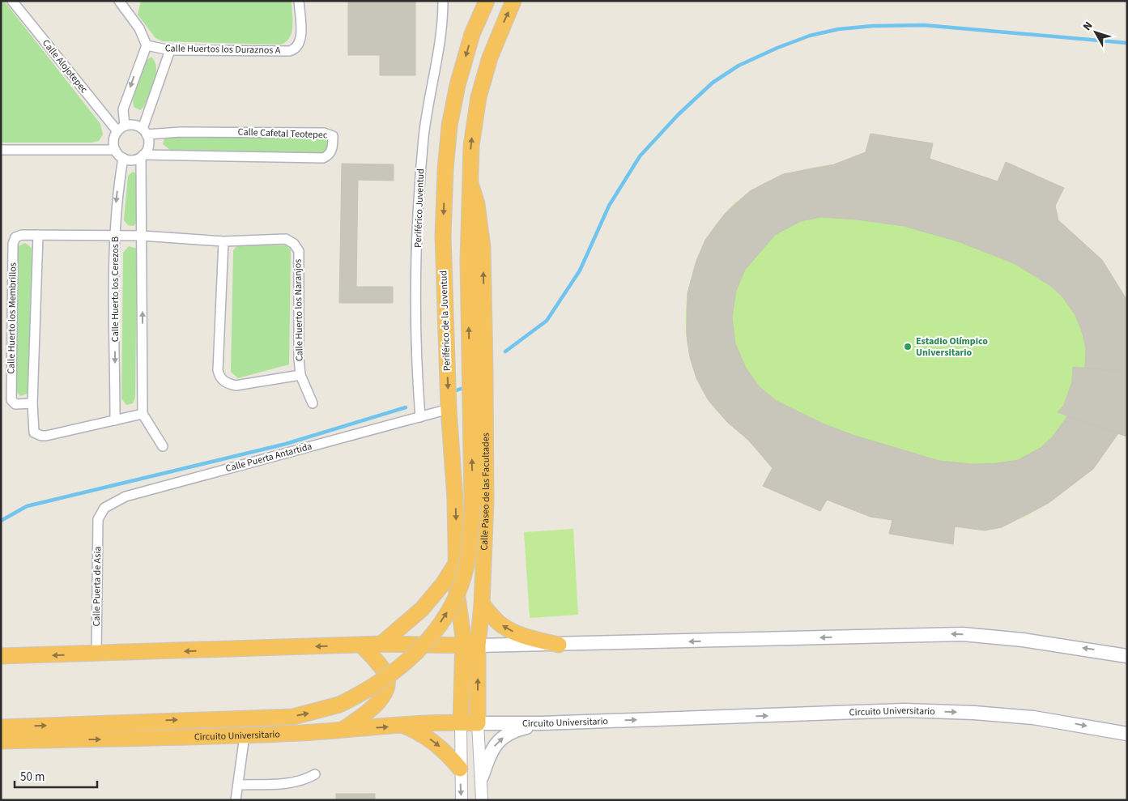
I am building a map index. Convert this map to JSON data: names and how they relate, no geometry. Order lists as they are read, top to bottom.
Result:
{
  "streets": {
    "highway": ["Periférico de la Juventud", "Calle Paseo de las Facultades", "Circuito Universitario"],
    "street": [
      "Calle Huertos los Duraznos A",
      "Calle Alojotepec",
      "Calle Cafetal Teotepec",
      "Periférico Juventud",
      "Calle Huerto los Cerezos B",
      "Calle Huerto los Naranjos",
      "Calle Huerto los Membrillos",
      "Calle Puerta Antartida",
      "Calle Puerta de Asia"
    ]
  },
  "crossings": [
    ["Calle Alojotepec", "Calle Cafetal Teotepec"],
    ["Calle Alojotepec", "Calle Huerto los Cerezos B"],
    ["Calle Cafetal Teotepec", "Calle Huerto los Cerezos B"],
    ["Periférico Juventud", "Calle Puerta Antartida"],
    ["Calle Huerto los Cerezos B", "Calle Huerto los Membrillos"],
    ["Calle Huerto los Naranjos", "Calle Huerto los Membrillos"],
    ["Periférico de la Juventud", "Calle Puerta Antartida"],
    ["Periférico de la Juventud", "Calle Paseo de las Facultades"],
    ["Calle Puerta Antartida", "Calle Puerta de Asia"],
    ["Calle Paseo de las Facultades", "Circuito Universitario"]
  ],
  "one_way": ["Calle Paseo de las Facultades"],
  "places": ["Estadio Olímpico Universitario"],
  "scale_bar": "50 m",
  "north": "top left"
}
